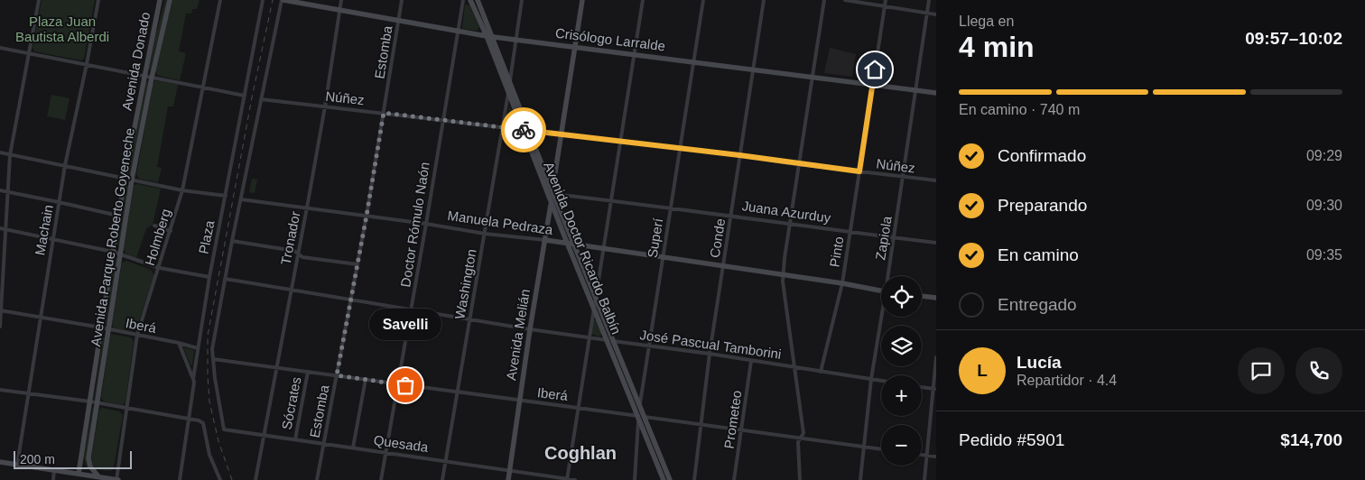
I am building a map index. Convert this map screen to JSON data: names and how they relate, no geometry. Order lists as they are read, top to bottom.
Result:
{
  "streets": {
    "main road": [
      "Crisólogo Larralde",
      "Avenida Donado",
      "Manuela Pedraza",
      "Avenida Parque Roberto Goyeneche",
      "Avenida Doctor Ricardo Balbín",
      "Avenida Melián"
    ],
    "street": [
      "Estomba",
      "Núñez",
      "Juana Azurduy",
      "Doctor Rómulo Naón",
      "Machain",
      "Holmberg",
      "Plaza",
      "Tronador",
      "Superí",
      "Conde",
      "Zapiola",
      "Pinto",
      "Washington",
      "Iberá",
      "José Pascual Tamborini",
      "Sócrates",
      "Prometeo",
      "Quesada"
    ]
  },
  "crossings": [
    ["Crisólogo Larralde", "Estomba"],
    ["Crisólogo Larralde", "Doctor Rómulo Naón"],
    ["Crisólogo Larralde", "Plaza"],
    ["Crisólogo Larralde", "Tronador"],
    ["Crisólogo Larralde", "Superí"],
    ["Crisólogo Larralde", "Conde"],
    ["Crisólogo Larralde", "Zapiola"],
    ["Crisólogo Larralde", "Avenida Doctor Ricardo Balbín"],
    ["Crisólogo Larralde", "Pinto"],
    ["Crisólogo Larralde", "Avenida Melián"],
    ["Estomba", "Núñez"],
    ["Estomba", "Manuela Pedraza"],
    ["Estomba", "Iberá"],
    ["Estomba", "José Pascual Tamborini"],
    ["Estomba", "Quesada"],
    ["Avenida Donado", "Iberá"],
    ["Núñez", "Doctor Rómulo Naón"],
    ["Núñez", "Plaza"],
    ["Núñez", "Tronador"],
    ["Núñez", "Superí"],
    ["Núñez", "Conde"],
    ["Núñez", "Zapiola"],
    ["Núñez", "Avenida Doctor Ricardo Balbín"],
    ["Núñez", "Pinto"],
    ["Núñez", "Washington"],
    ["Núñez", "Avenida Melián"],
    ["Juana Azurduy", "Superí"],
    ["Juana Azurduy", "Conde"],
    ["Juana Azurduy", "Zapiola"],
    ["Juana Azurduy", "Avenida Doctor Ricardo Balbín"],
    ["Juana Azurduy", "Pinto"],
    ["Juana Azurduy", "Avenida Melián"],
    ["Manuela Pedraza", "Doctor Rómulo Naón"],
    ["Manuela Pedraza", "Plaza"],
    ["Manuela Pedraza", "Tronador"],
    ["Manuela Pedraza", "Superí"],
    ["Manuela Pedraza", "Conde"],
    ["Manuela Pedraza", "Avenida Doctor Ricardo Balbín"],
    ["Manuela Pedraza", "Pinto"],
    ["Manuela Pedraza", "Washington"],
    ["Manuela Pedraza", "Avenida Melián"],
    ["Doctor Rómulo Naón", "Iberá"],
    ["Doctor Rómulo Naón", "José Pascual Tamborini"],
    ["Doctor Rómulo Naón", "Quesada"],
    ["Machain", "Iberá"],
    ["Avenida Parque Roberto Goyeneche", "Iberá"],
    ["Holmberg", "Iberá"],
    ["Plaza", "Iberá"],
    ["Plaza", "José Pascual Tamborini"],
    ["Plaza", "Quesada"],
    ["Tronador", "Iberá"],
    ["Tronador", "José Pascual Tamborini"],
    ["Tronador", "Quesada"],
    ["Superí", "Avenida Doctor Ricardo Balbín"],
    ["Superí", "José Pascual Tamborini"],
    ["Conde", "Iberá"],
    ["Conde", "José Pascual Tamborini"],
    ["Zapiola", "Iberá"],
    ["Zapiola", "José Pascual Tamborini"],
    ["Avenida Doctor Ricardo Balbín", "Washington"],
    ["Avenida Doctor Ricardo Balbín", "Iberá"],
    ["Avenida Doctor Ricardo Balbín", "Avenida Melián"],
    ["Avenida Doctor Ricardo Balbín", "José Pascual Tamborini"],
    ["Pinto", "José Pascual Tamborini"],
    ["Washington", "Iberá"],
    ["Washington", "José Pascual Tamborini"],
    ["Washington", "Quesada"],
    ["Iberá", "Avenida Melián"],
    ["Iberá", "Sócrates"],
    ["Iberá", "Prometeo"],
    ["Avenida Melián", "José Pascual Tamborini"],
    ["Avenida Melián", "Quesada"],
    ["José Pascual Tamborini", "Prometeo"],
    ["Sócrates", "Quesada"]
  ],
  "districts": ["Coghlan"],
  "parks": ["Plaza Juan Bautista Alberdi"],
  "places": ["Savelli"],
  "scale_bar": "200 m",
  "page": {
    "heading": ["4 min", "Llega en", "09:57–10:02"],
    "panel": [
      "Lucía",
      "Repartidor · 4.4",
      "Pedido #5901",
      "$14,700"
    ],
    "bar": "En camino · 740 m",
    "list": [
      ["Confirmado", "09:29"],
      ["Preparando", "09:30"],
      ["En camino", "09:35"],
      "Entregado"
    ],
    "map_buttons": ["+", "−"],
    "bubble": "Savelli",
    "round": "L",
    "scale": "200 m"
  }
}
